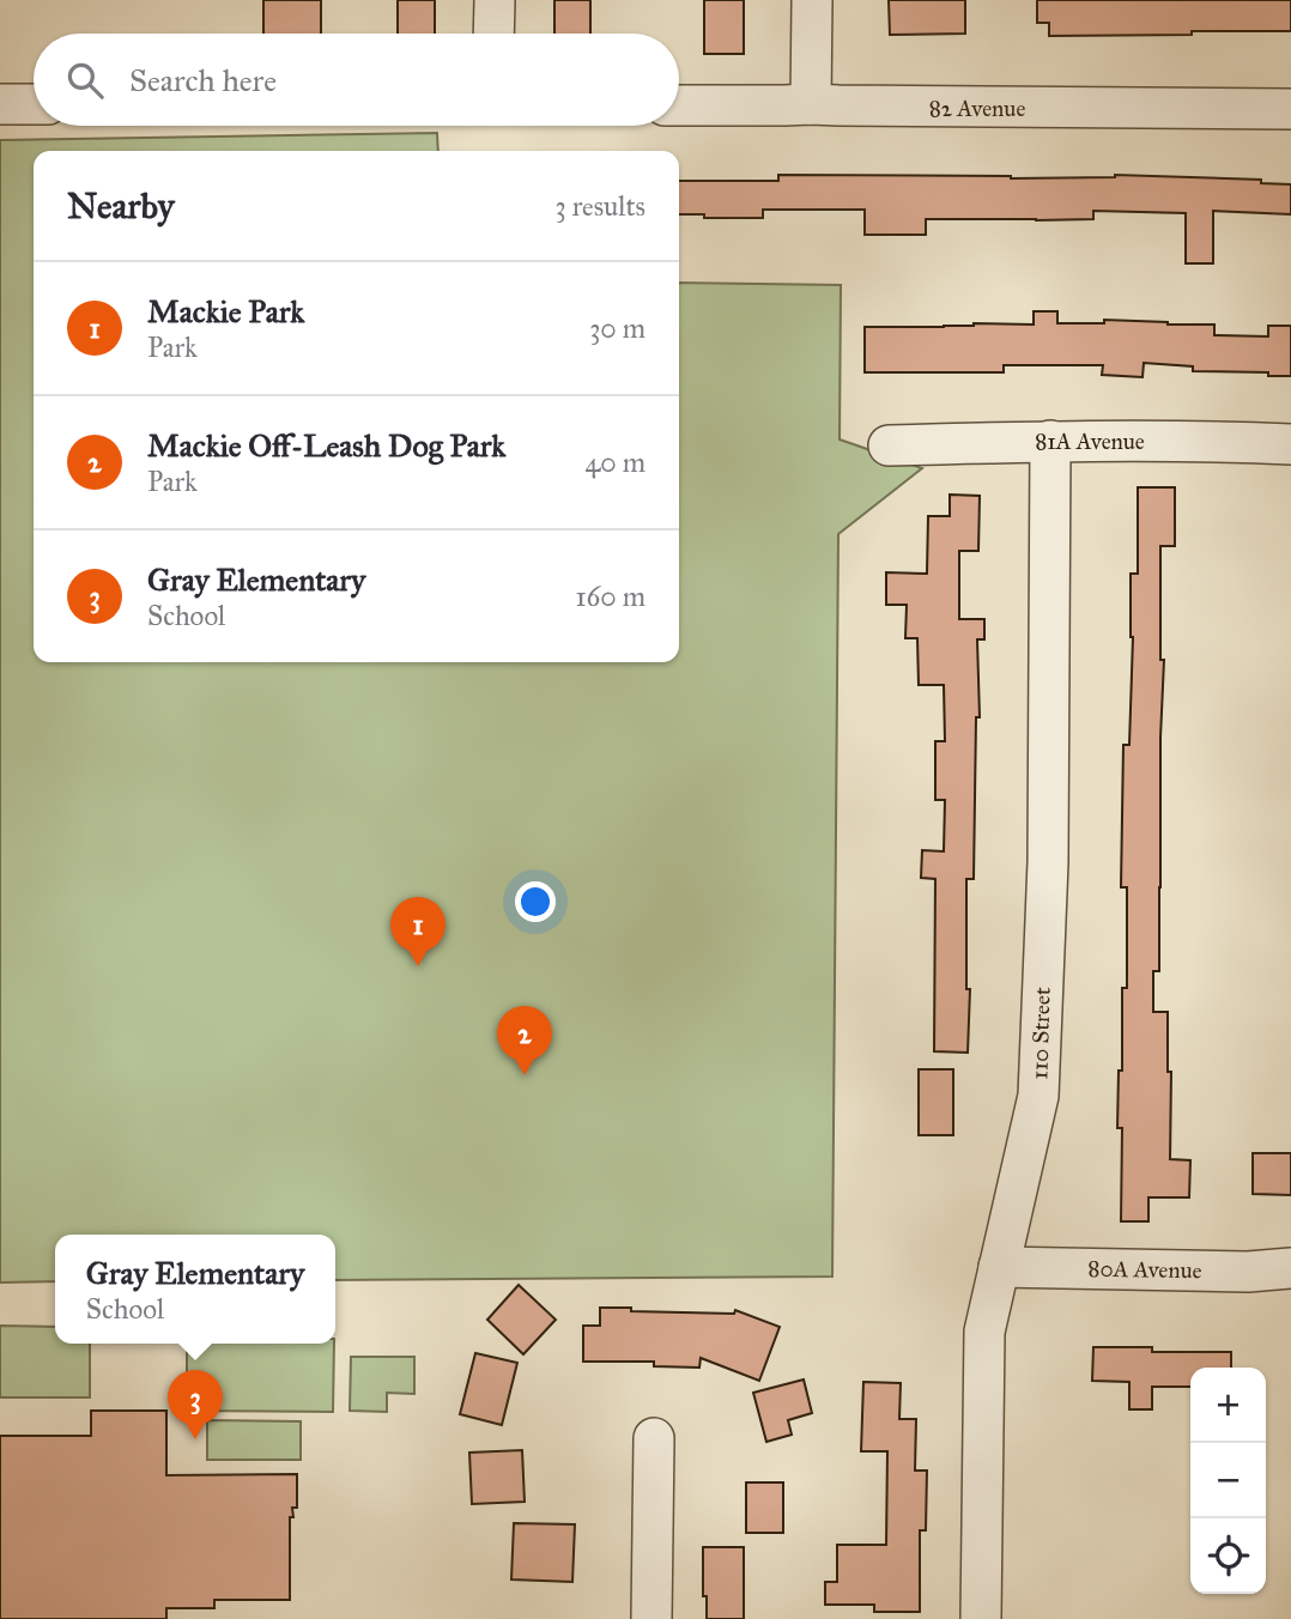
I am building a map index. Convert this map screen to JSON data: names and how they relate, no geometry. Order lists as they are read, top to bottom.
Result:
{
  "streets": {
    "street": [
      "82 Avenue",
      "81A Avenue",
      "110 Street",
      "80A Avenue"
    ]
  },
  "crossings": [
    ["81A Avenue", "110 Street"],
    ["110 Street", "80A Avenue"]
  ],
  "page": {
    "search": "Search here",
    "heading": ["Nearby", "3 results"],
    "list": [
      {
        "mark": "1",
        "name": "Mackie Park",
        "note": "Park",
        "value": "30 m"
      },
      {
        "mark": "2",
        "name": "Mackie Off-Leash Dog Park",
        "note": "Park",
        "value": "40 m"
      },
      {
        "mark": "3",
        "name": "Gray Elementary",
        "note": "School",
        "value": "160 m"
      }
    ],
    "pins": ["1", "2", "3"],
    "popup": ["Gray Elementary", "School"],
    "map_buttons": ["+", "−"]
  }
}
